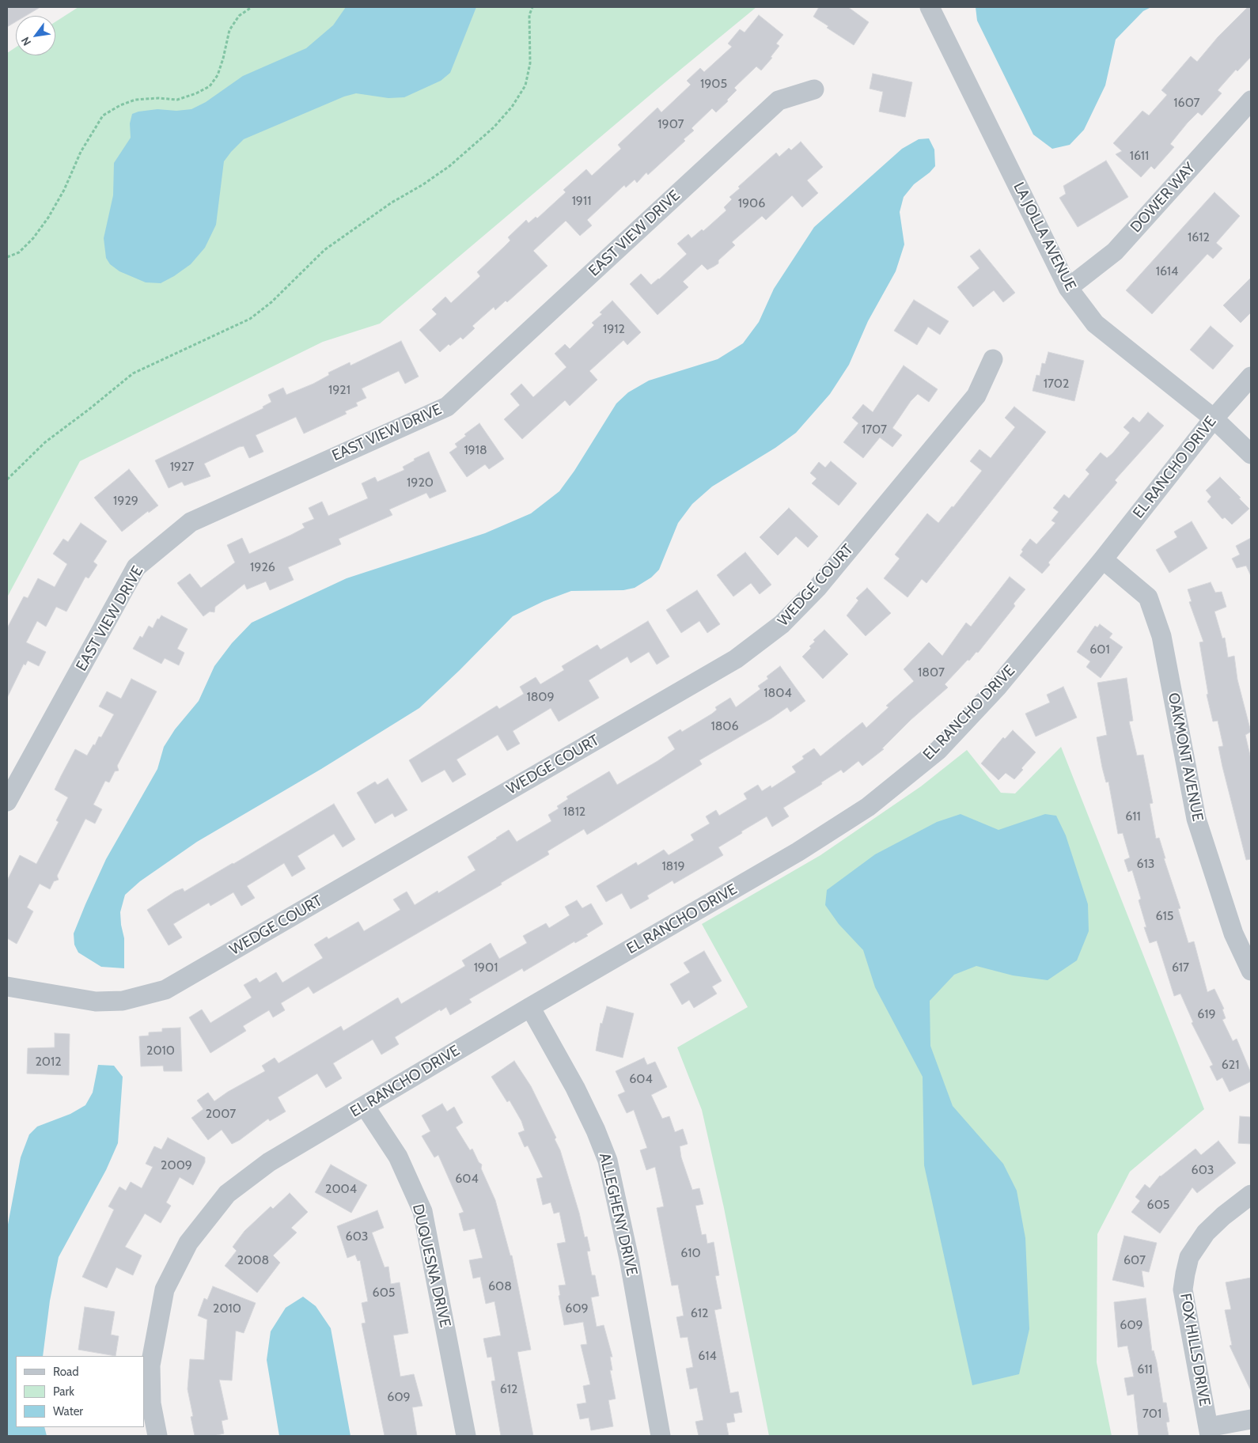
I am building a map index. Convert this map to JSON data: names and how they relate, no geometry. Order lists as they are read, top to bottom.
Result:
{
  "streets": {
    "street": [
      "DOWER WAY",
      "EAST VIEW DRIVE",
      "LA JOLLA AVENUE",
      "EL RANCHO DRIVE",
      "WEDGE COURT",
      "OAKMONT AVENUE",
      "ALLEGHENY DRIVE",
      "DUQUESNA DRIVE",
      "FOX HILLS DRIVE"
    ]
  },
  "crossings": [
    ["DOWER WAY", "LA JOLLA AVENUE"],
    ["LA JOLLA AVENUE", "EL RANCHO DRIVE"],
    ["EL RANCHO DRIVE", "OAKMONT AVENUE"],
    ["EL RANCHO DRIVE", "ALLEGHENY DRIVE"],
    ["EL RANCHO DRIVE", "DUQUESNA DRIVE"]
  ],
  "house_numbers": [
    "1905",
    "1607",
    "1907",
    "1611",
    "1911",
    "1906",
    "1612",
    "1614",
    "1912",
    "1702",
    "1921",
    "1707",
    "1918",
    "1927",
    "1920",
    "1929",
    "1926",
    "601",
    "1807",
    "1804",
    "1809",
    "1806",
    "1812",
    "611",
    "613",
    "1819",
    "615",
    "1901",
    "617",
    "619",
    "2010",
    "2012",
    "621",
    "604",
    "2007",
    "2009",
    "603",
    "604",
    "2004",
    "605",
    "603",
    "610",
    "2008",
    "607",
    "608",
    "605",
    "2010",
    "609",
    "612",
    "609",
    "614",
    "611",
    "612",
    "609",
    "701"
  ],
  "legend": ["Road", "Park", "Water"],
  "north": "bottom left"
}
